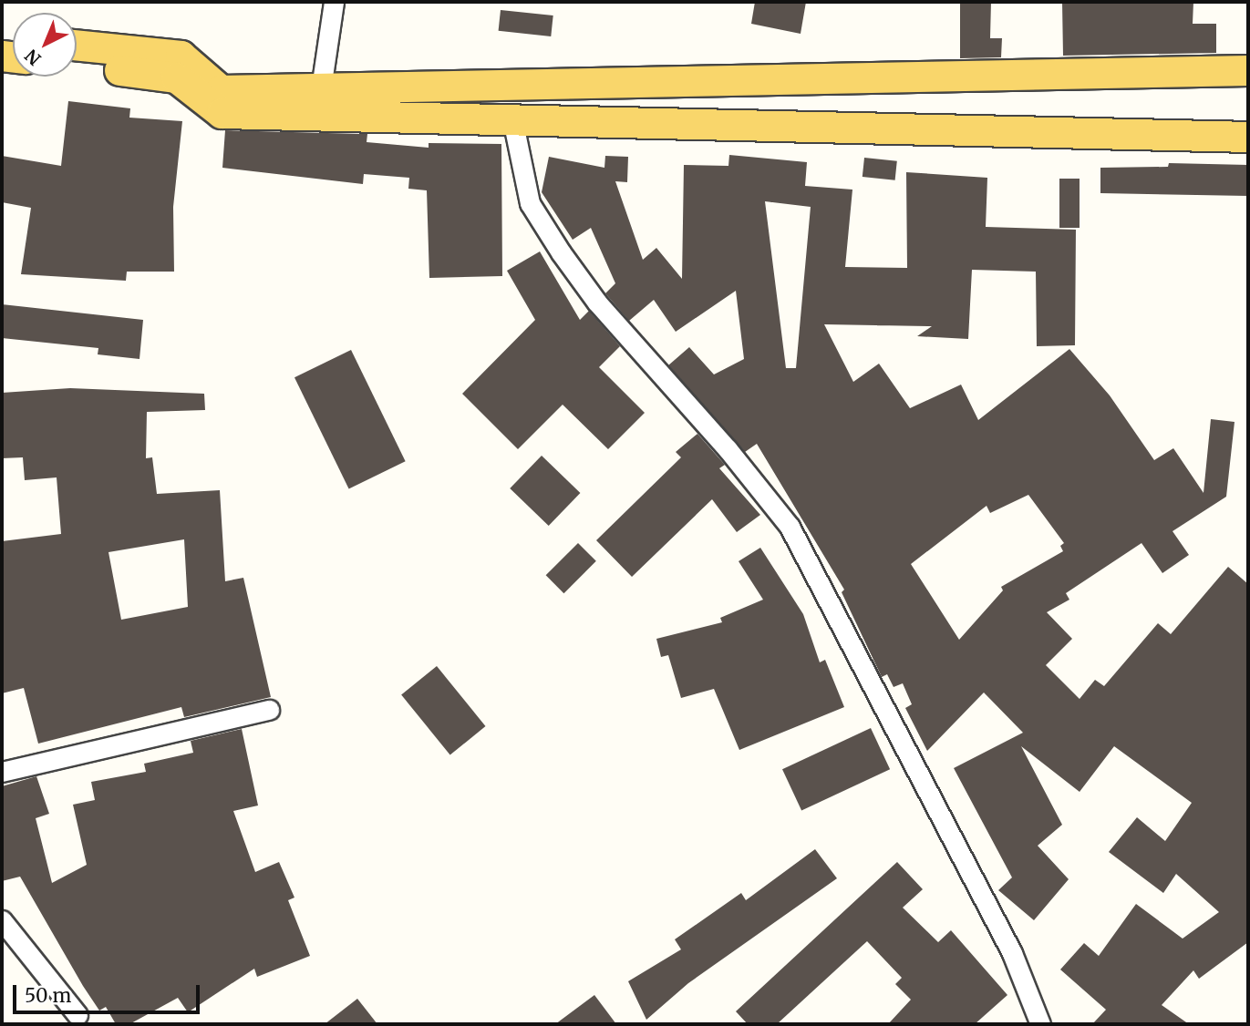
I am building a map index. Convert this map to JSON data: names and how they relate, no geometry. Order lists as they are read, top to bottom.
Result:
{
  "scale_bar": "50 m",
  "north": "bottom left"
}
